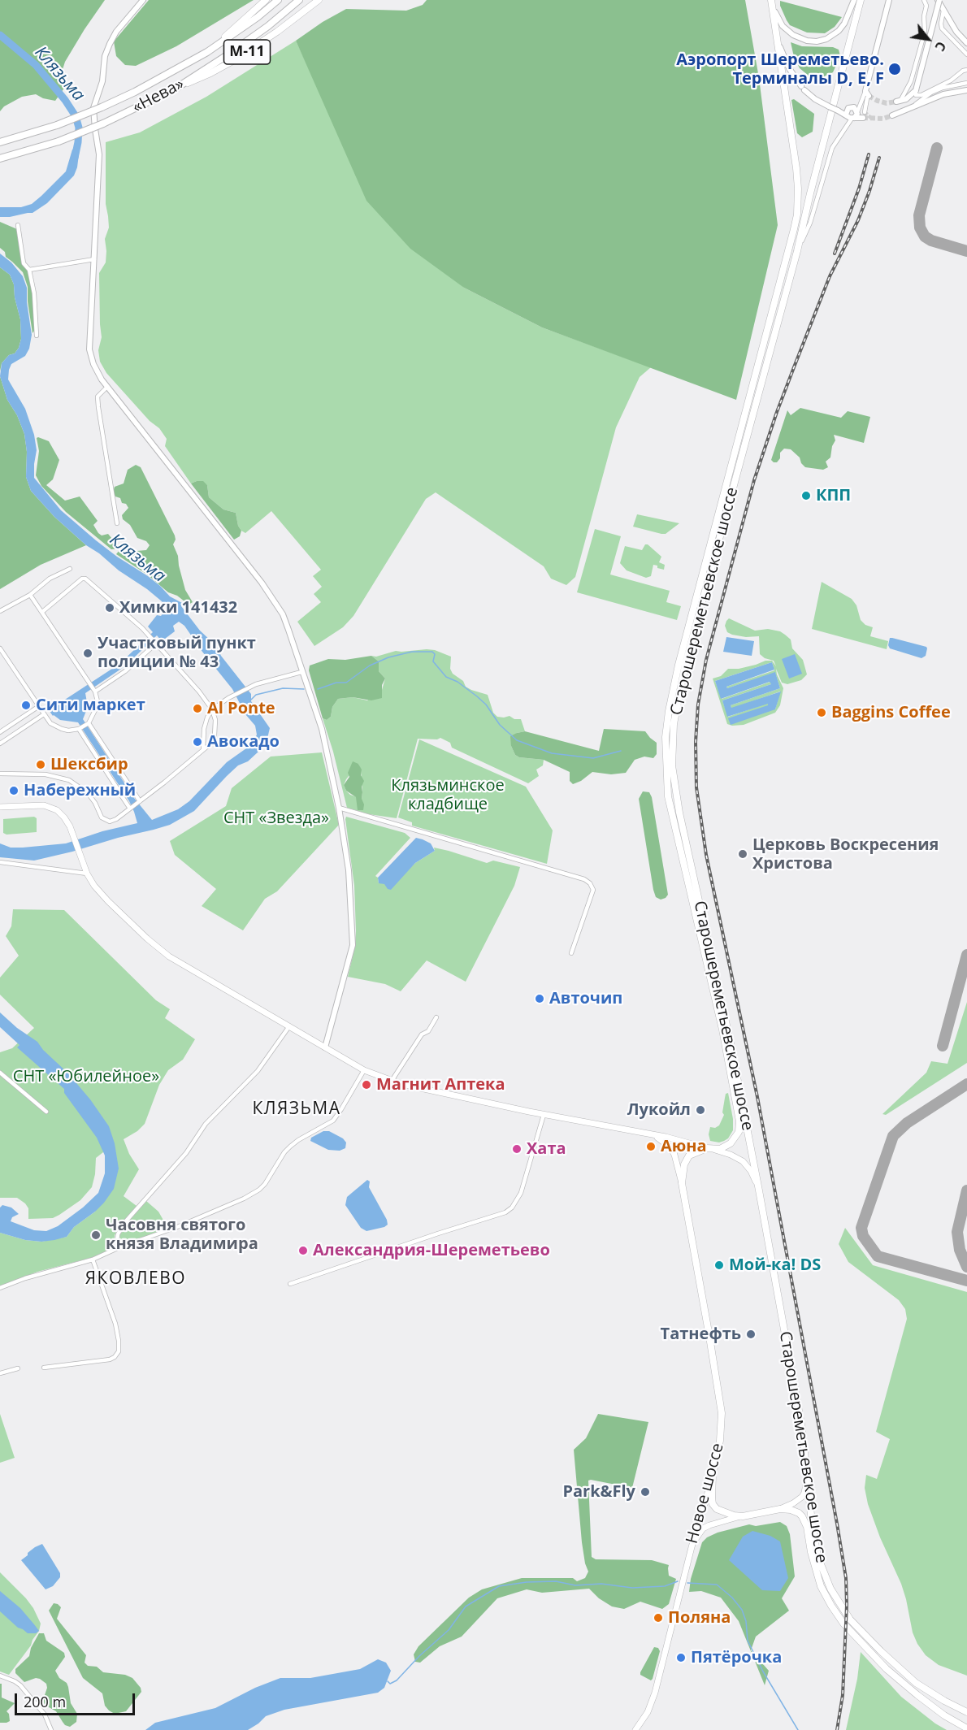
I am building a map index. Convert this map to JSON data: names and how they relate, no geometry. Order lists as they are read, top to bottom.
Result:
{
  "streets": {
    "highway": ["М-11", "«Нева»"],
    "main road": ["Старошереметьевское шоссе", "Новое шоссе"]
  },
  "crossings": [
    ["М-11", "«Нева»"]
  ],
  "districts": ["КЛЯЗЬМА", "ЯКОВЛЕВО"],
  "water": ["Клязьма"],
  "parks": ["Клязьминское кладбище", "СНТ «Звезда»", "СНТ «Юбилейное»"],
  "places": [
    "Аэропорт Шереметьево. Терминалы D, E, F",
    "КПП",
    "Химки 141432",
    "Участковый пункт полиции № 43",
    "Сити маркет",
    "Al Ponte",
    "Baggins Coffee",
    "Авокадо",
    "Шексбир",
    "Набережный",
    "Церковь Воскресения Христова",
    "Авточип",
    "Магнит Аптека",
    "Лукойл",
    "Аюна",
    "Хата",
    "Часовня святого князя Владимира",
    "Александрия-Шереметьево",
    "Мой-ка! DS",
    "Татнефть",
    "Park&Fly",
    "Поляна",
    "Пятёрочка"
  ],
  "scale_bar": "200 m",
  "north": "bottom right"
}
